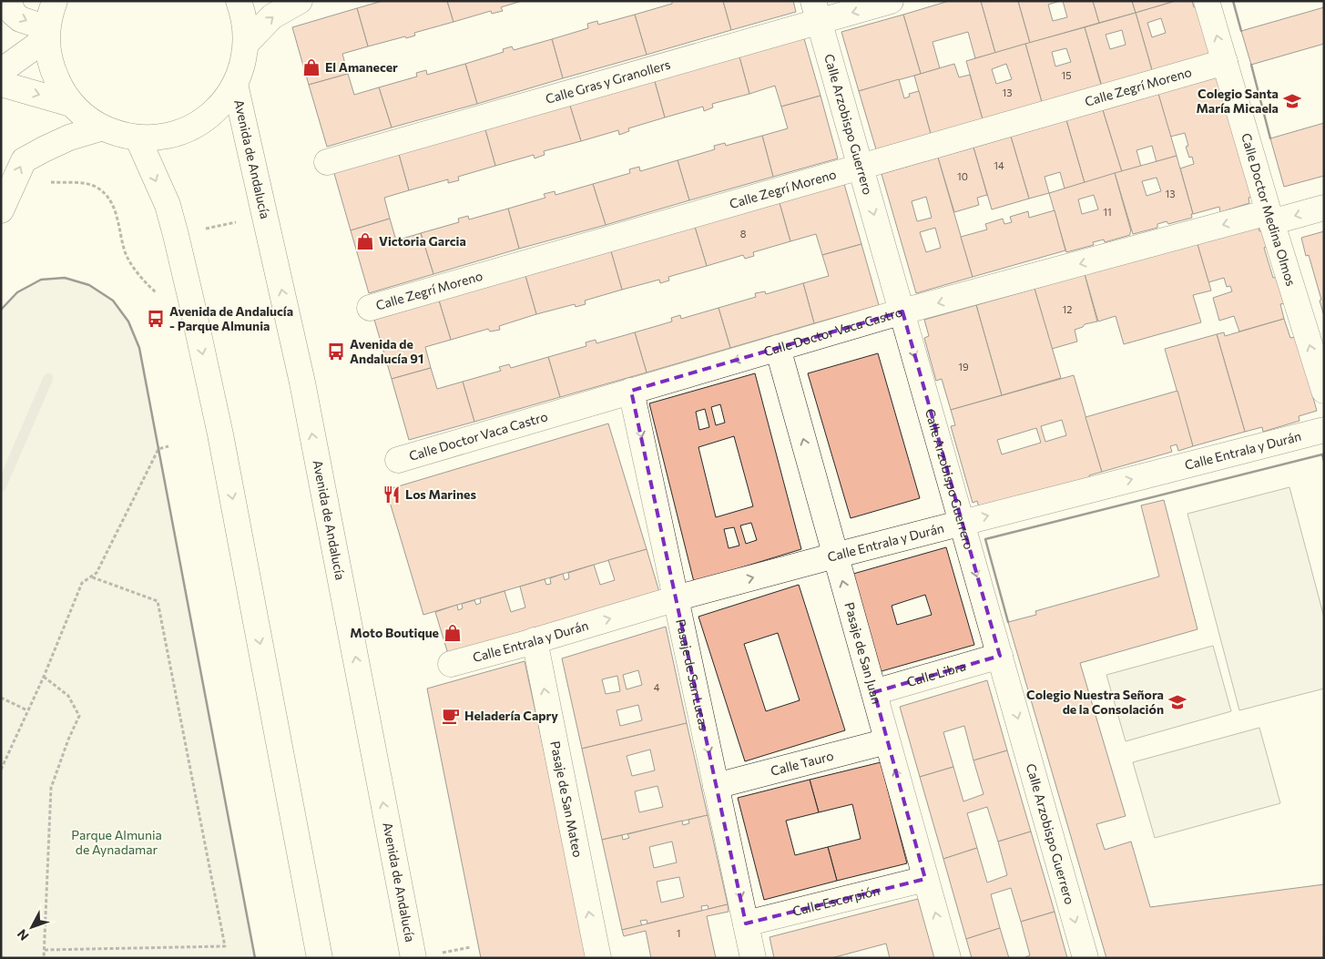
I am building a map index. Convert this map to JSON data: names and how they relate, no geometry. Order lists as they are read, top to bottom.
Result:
{
  "streets": {
    "street": [
      "Calle Gras y Granollers",
      "Calle Zegrí Moreno",
      "Calle Arzobispo Guerrero",
      "Avenida de Andalucía",
      "Calle Doctor Medina Olmos",
      "Calle Doctor Vaca Castro",
      "Calle Entrala y Durán",
      "Pasaje de San Juan",
      "Calle Libra",
      "Pasaje de San Lucas",
      "Calle Tauro",
      "Pasaje de San Mateo",
      "Calle Escorpión"
    ]
  },
  "crossings": [
    ["Calle Gras y Granollers", "Calle Arzobispo Guerrero"],
    ["Calle Zegrí Moreno", "Calle Arzobispo Guerrero"],
    ["Calle Zegrí Moreno", "Calle Doctor Medina Olmos"],
    ["Calle Arzobispo Guerrero", "Calle Doctor Vaca Castro"],
    ["Calle Arzobispo Guerrero", "Calle Entrala y Durán"],
    ["Calle Arzobispo Guerrero", "Calle Libra"],
    ["Calle Doctor Medina Olmos", "Calle Doctor Vaca Castro"],
    ["Calle Doctor Vaca Castro", "Pasaje de San Juan"],
    ["Calle Doctor Vaca Castro", "Pasaje de San Lucas"],
    ["Calle Entrala y Durán", "Pasaje de San Juan"],
    ["Calle Entrala y Durán", "Pasaje de San Lucas"],
    ["Calle Entrala y Durán", "Pasaje de San Mateo"],
    ["Pasaje de San Juan", "Calle Libra"],
    ["Pasaje de San Juan", "Calle Tauro"],
    ["Pasaje de San Juan", "Calle Escorpión"],
    ["Pasaje de San Lucas", "Calle Tauro"],
    ["Pasaje de San Lucas", "Calle Escorpión"]
  ],
  "one_way": [
    "Calle Arzobispo Guerrero",
    "Calle Doctor Medina Olmos",
    "Calle Doctor Vaca Castro",
    "Calle Entrala y Durán",
    "Pasaje de San Juan",
    "Pasaje de San Lucas",
    "Pasaje de San Mateo"
  ],
  "parks": ["Parque Almunia de Aynadamar"],
  "places": {
    "shop": ["El Amanecer", "Victoria Garcia", "Moto Boutique"],
    "school or university": ["Colegio Santa María Micaela", "Colegio Nuestra Señora de la Consolación"],
    "bus stop": ["Avenida de Andalucía - Parque Almunia", "Avenida de Andalucía 91"],
    "restaurant": ["Los Marines"],
    "cafe": ["Heladería Capry"]
  },
  "house_numbers": [
    "15",
    "13",
    "14",
    "10",
    "13",
    "11",
    "8",
    "12",
    "19",
    "4",
    "1"
  ],
  "north": "bottom left"
}
